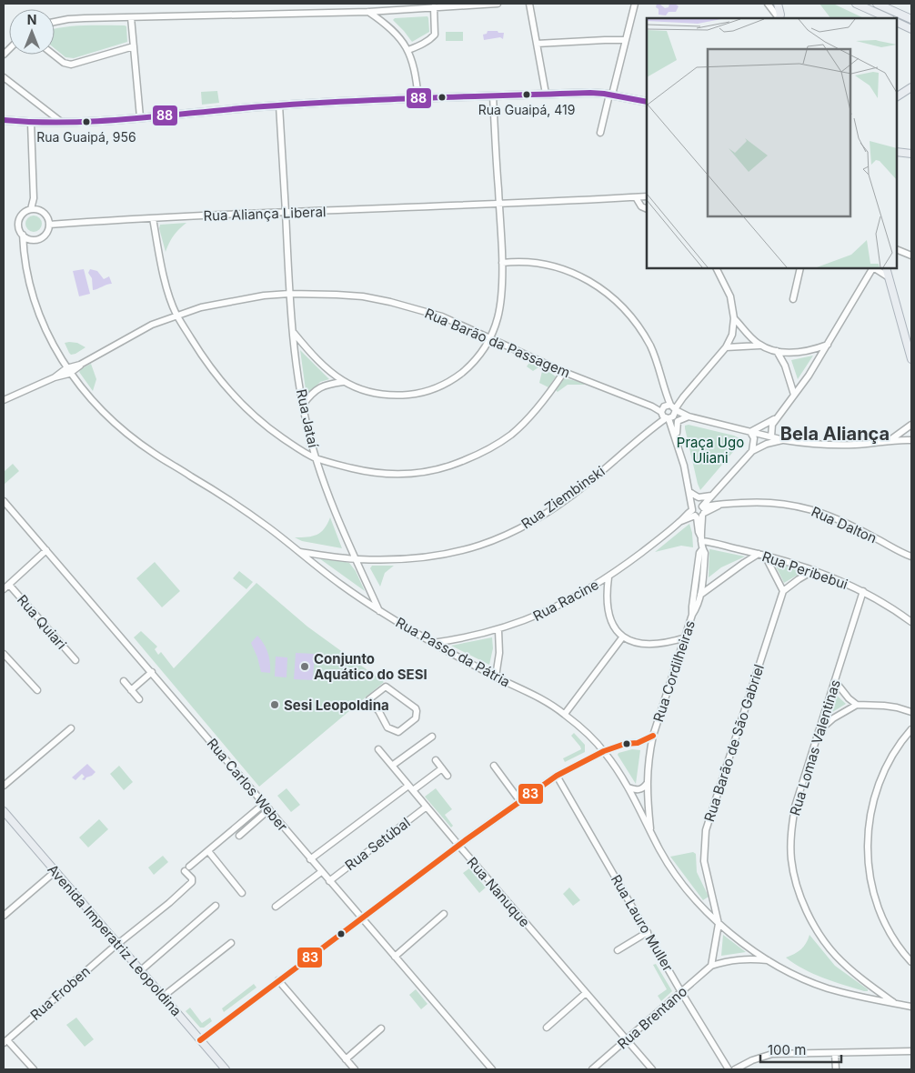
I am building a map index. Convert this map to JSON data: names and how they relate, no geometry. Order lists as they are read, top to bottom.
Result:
{
  "streets": {
    "main road": ["Avenida Imperatriz Leopoldina"],
    "street": [
      "Rua Aliança Liberal",
      "Rua Barão da Passagem",
      "Rua Jataí",
      "Rua Ziembinski",
      "Rua Dalton",
      "Rua Peribebui",
      "Rua Racine",
      "Rua Quiari",
      "Rua Passo da Pátria",
      "Rua Cordilheiras",
      "Rua Barão de São Gabriel",
      "Rua Lomas Valentinas",
      "Rua Carlos Weber",
      "Rua Setúbal",
      "Rua Nanuque",
      "Rua Lauro Muller",
      "Rua Froben",
      "Rua Brentano"
    ]
  },
  "crossings": [
    ["Rua Aliança Liberal", "Rua Jataí"],
    ["Rua Aliança Liberal", "Rua Passo da Pátria"],
    ["Rua Barão da Passagem", "Rua Jataí"],
    ["Rua Barão da Passagem", "Rua Ziembinski"],
    ["Rua Barão da Passagem", "Rua Racine"],
    ["Rua Barão da Passagem", "Rua Passo da Pátria"],
    ["Rua Barão da Passagem", "Rua Cordilheiras"],
    ["Rua Jataí", "Rua Ziembinski"],
    ["Rua Jataí", "Rua Passo da Pátria"],
    ["Rua Ziembinski", "Rua Passo da Pátria"],
    ["Rua Ziembinski", "Rua Cordilheiras"],
    ["Rua Dalton", "Rua Racine"],
    ["Rua Dalton", "Rua Cordilheiras"],
    ["Rua Peribebui", "Rua Cordilheiras"],
    ["Rua Peribebui", "Rua Lomas Valentinas"],
    ["Rua Racine", "Rua Passo da Pátria"],
    ["Rua Racine", "Rua Cordilheiras"],
    ["Rua Passo da Pátria", "Rua Cordilheiras"],
    ["Rua Passo da Pátria", "Rua Barão de São Gabriel"],
    ["Rua Passo da Pátria", "Rua Lomas Valentinas"],
    ["Rua Passo da Pátria", "Rua Brentano"],
    ["Rua Carlos Weber", "Rua Setúbal"],
    ["Rua Setúbal", "Rua Nanuque"],
    ["Rua Nanuque", "Rua Brentano"],
    ["Rua Lauro Muller", "Rua Brentano"],
    ["Avenida Imperatriz Leopoldina", "Rua Froben"]
  ],
  "districts": ["Bela Aliança"],
  "parks": ["Praça Ugo Uliani"],
  "places": [
    "Rua Guaipá, 419",
    "Rua Guaipá, 956",
    "Conjunto Aquático do SESI",
    "Sesi Leopoldina"
  ],
  "lines": ["transit line 88", "transit line 83"],
  "scale_bar": "100 m",
  "north": "top"
}
